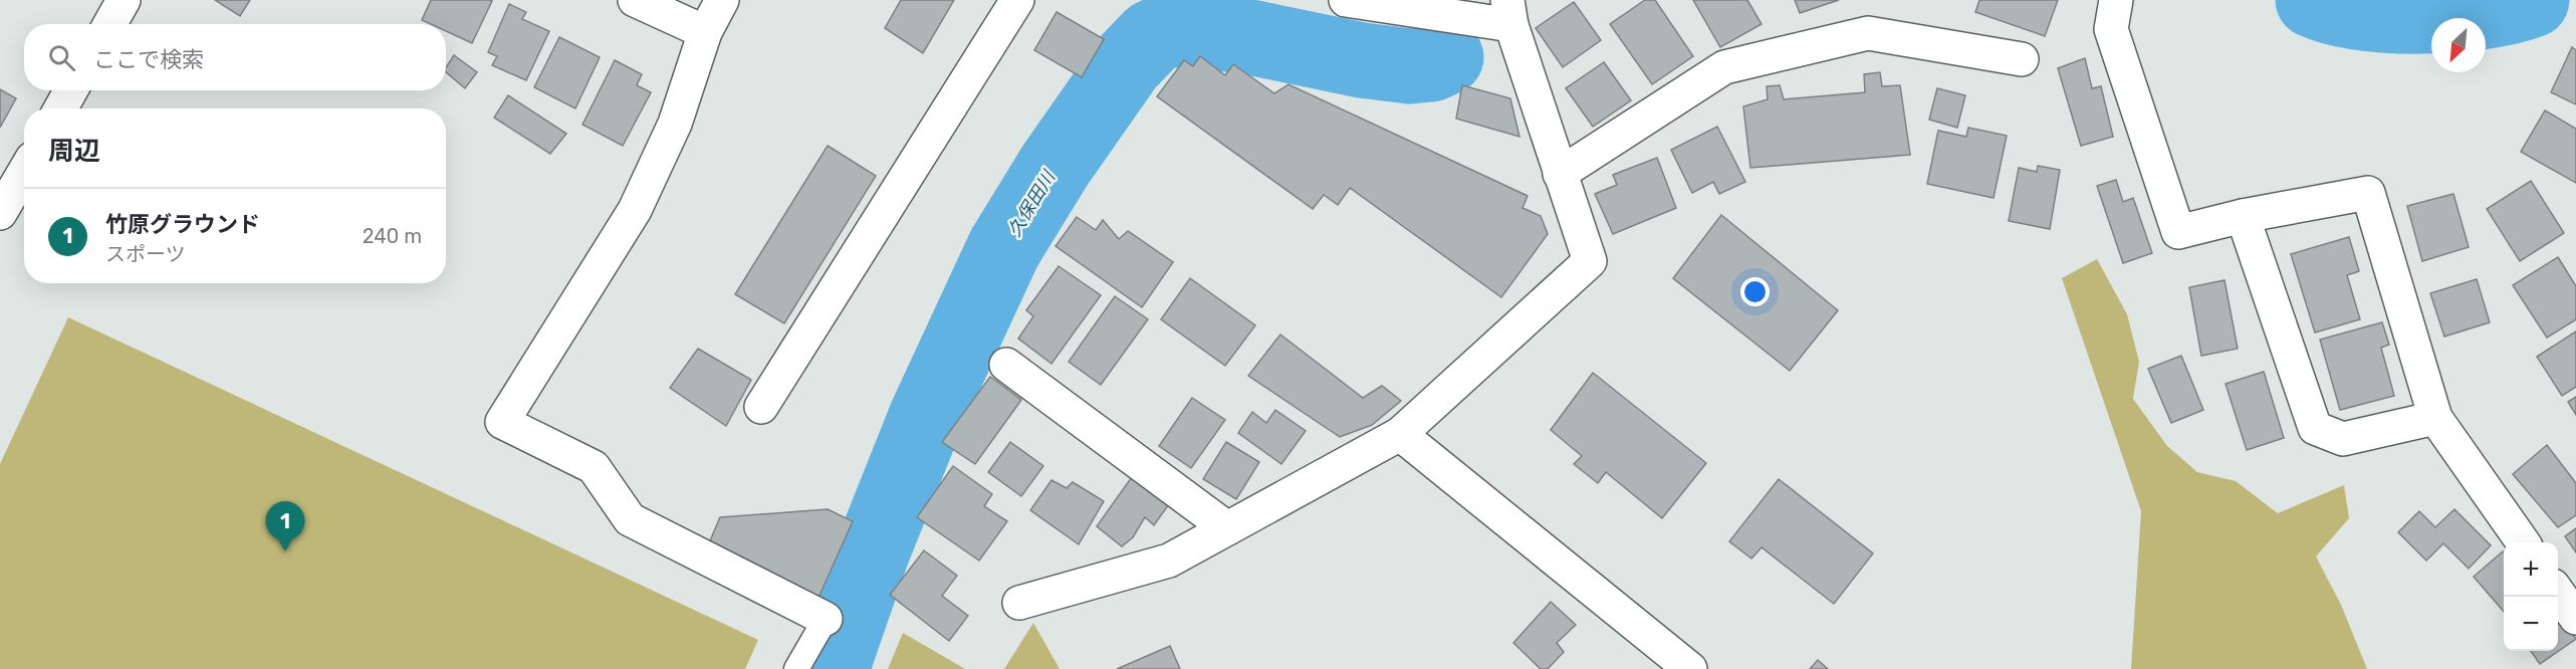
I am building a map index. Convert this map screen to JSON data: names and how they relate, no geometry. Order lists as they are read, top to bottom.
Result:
{
  "water": ["久保田川"],
  "north": "bottom left",
  "page": {
    "search": "ここで検索",
    "heading": "周辺",
    "list": [
      {
        "mark": "1",
        "name": "竹原グラウンド",
        "note": "スポーツ",
        "value": "240 m"
      }
    ],
    "pins": "1",
    "map_buttons": ["+", "−"]
  }
}
